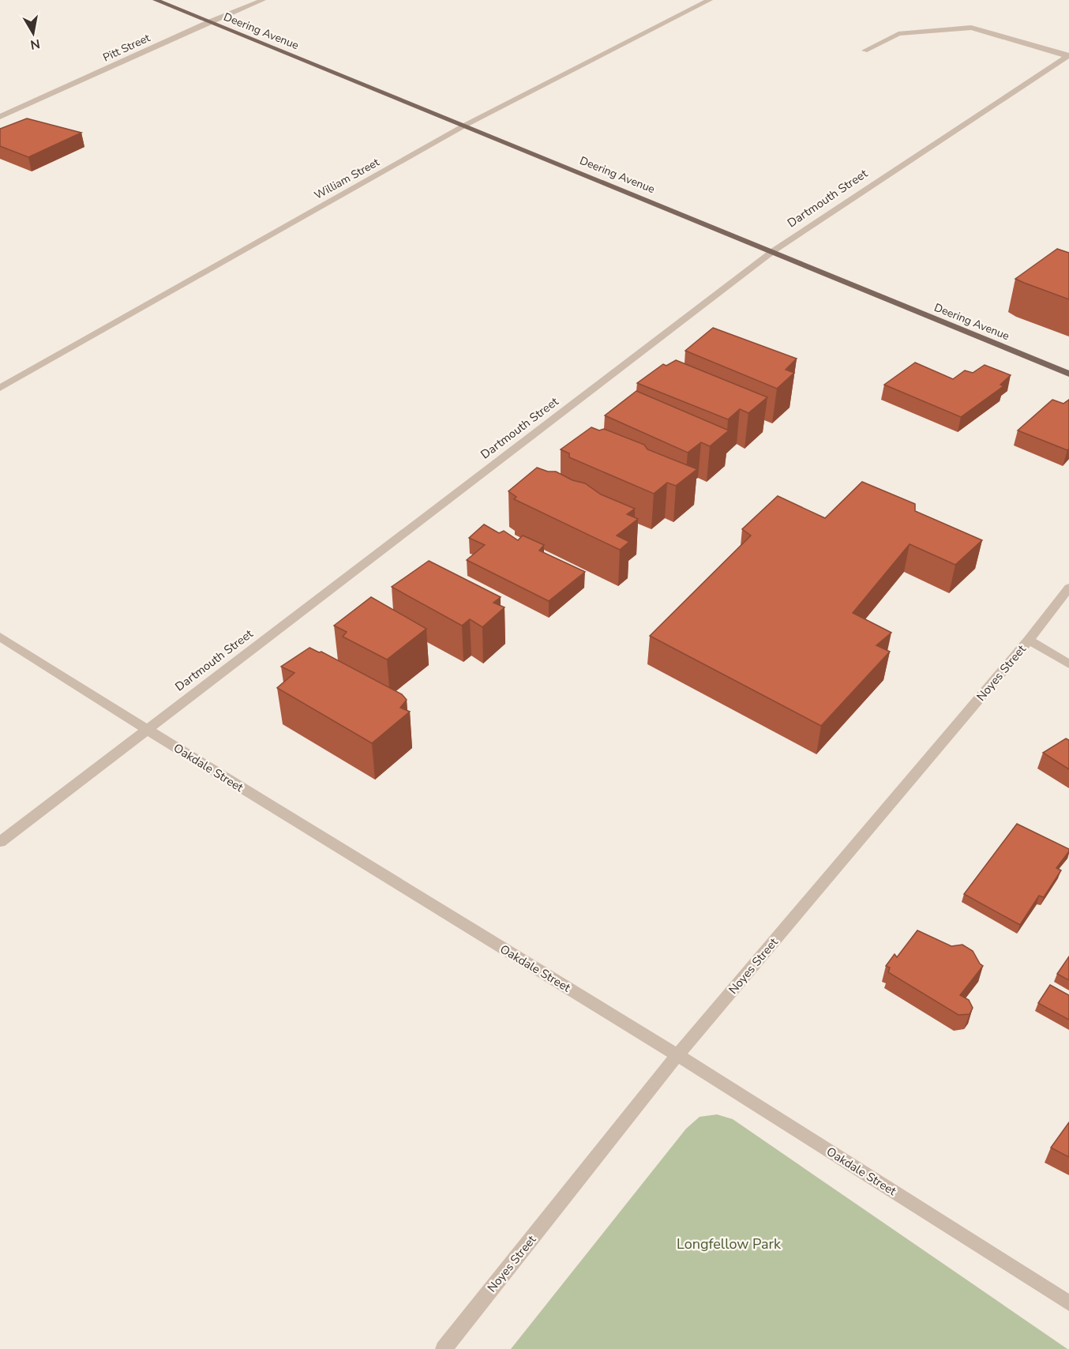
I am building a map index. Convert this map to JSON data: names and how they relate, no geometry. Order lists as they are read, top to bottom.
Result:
{
  "streets": {
    "main road": ["Deering Avenue"],
    "street": [
      "Pitt Street",
      "William Street",
      "Dartmouth Street",
      "Noyes Street",
      "Oakdale Street"
    ]
  },
  "crossings": [
    ["Deering Avenue", "Pitt Street"],
    ["Deering Avenue", "William Street"],
    ["Deering Avenue", "Dartmouth Street"],
    ["Dartmouth Street", "Oakdale Street"],
    ["Noyes Street", "Oakdale Street"]
  ],
  "parks": ["Longfellow Park"],
  "north": "bottom"
}
